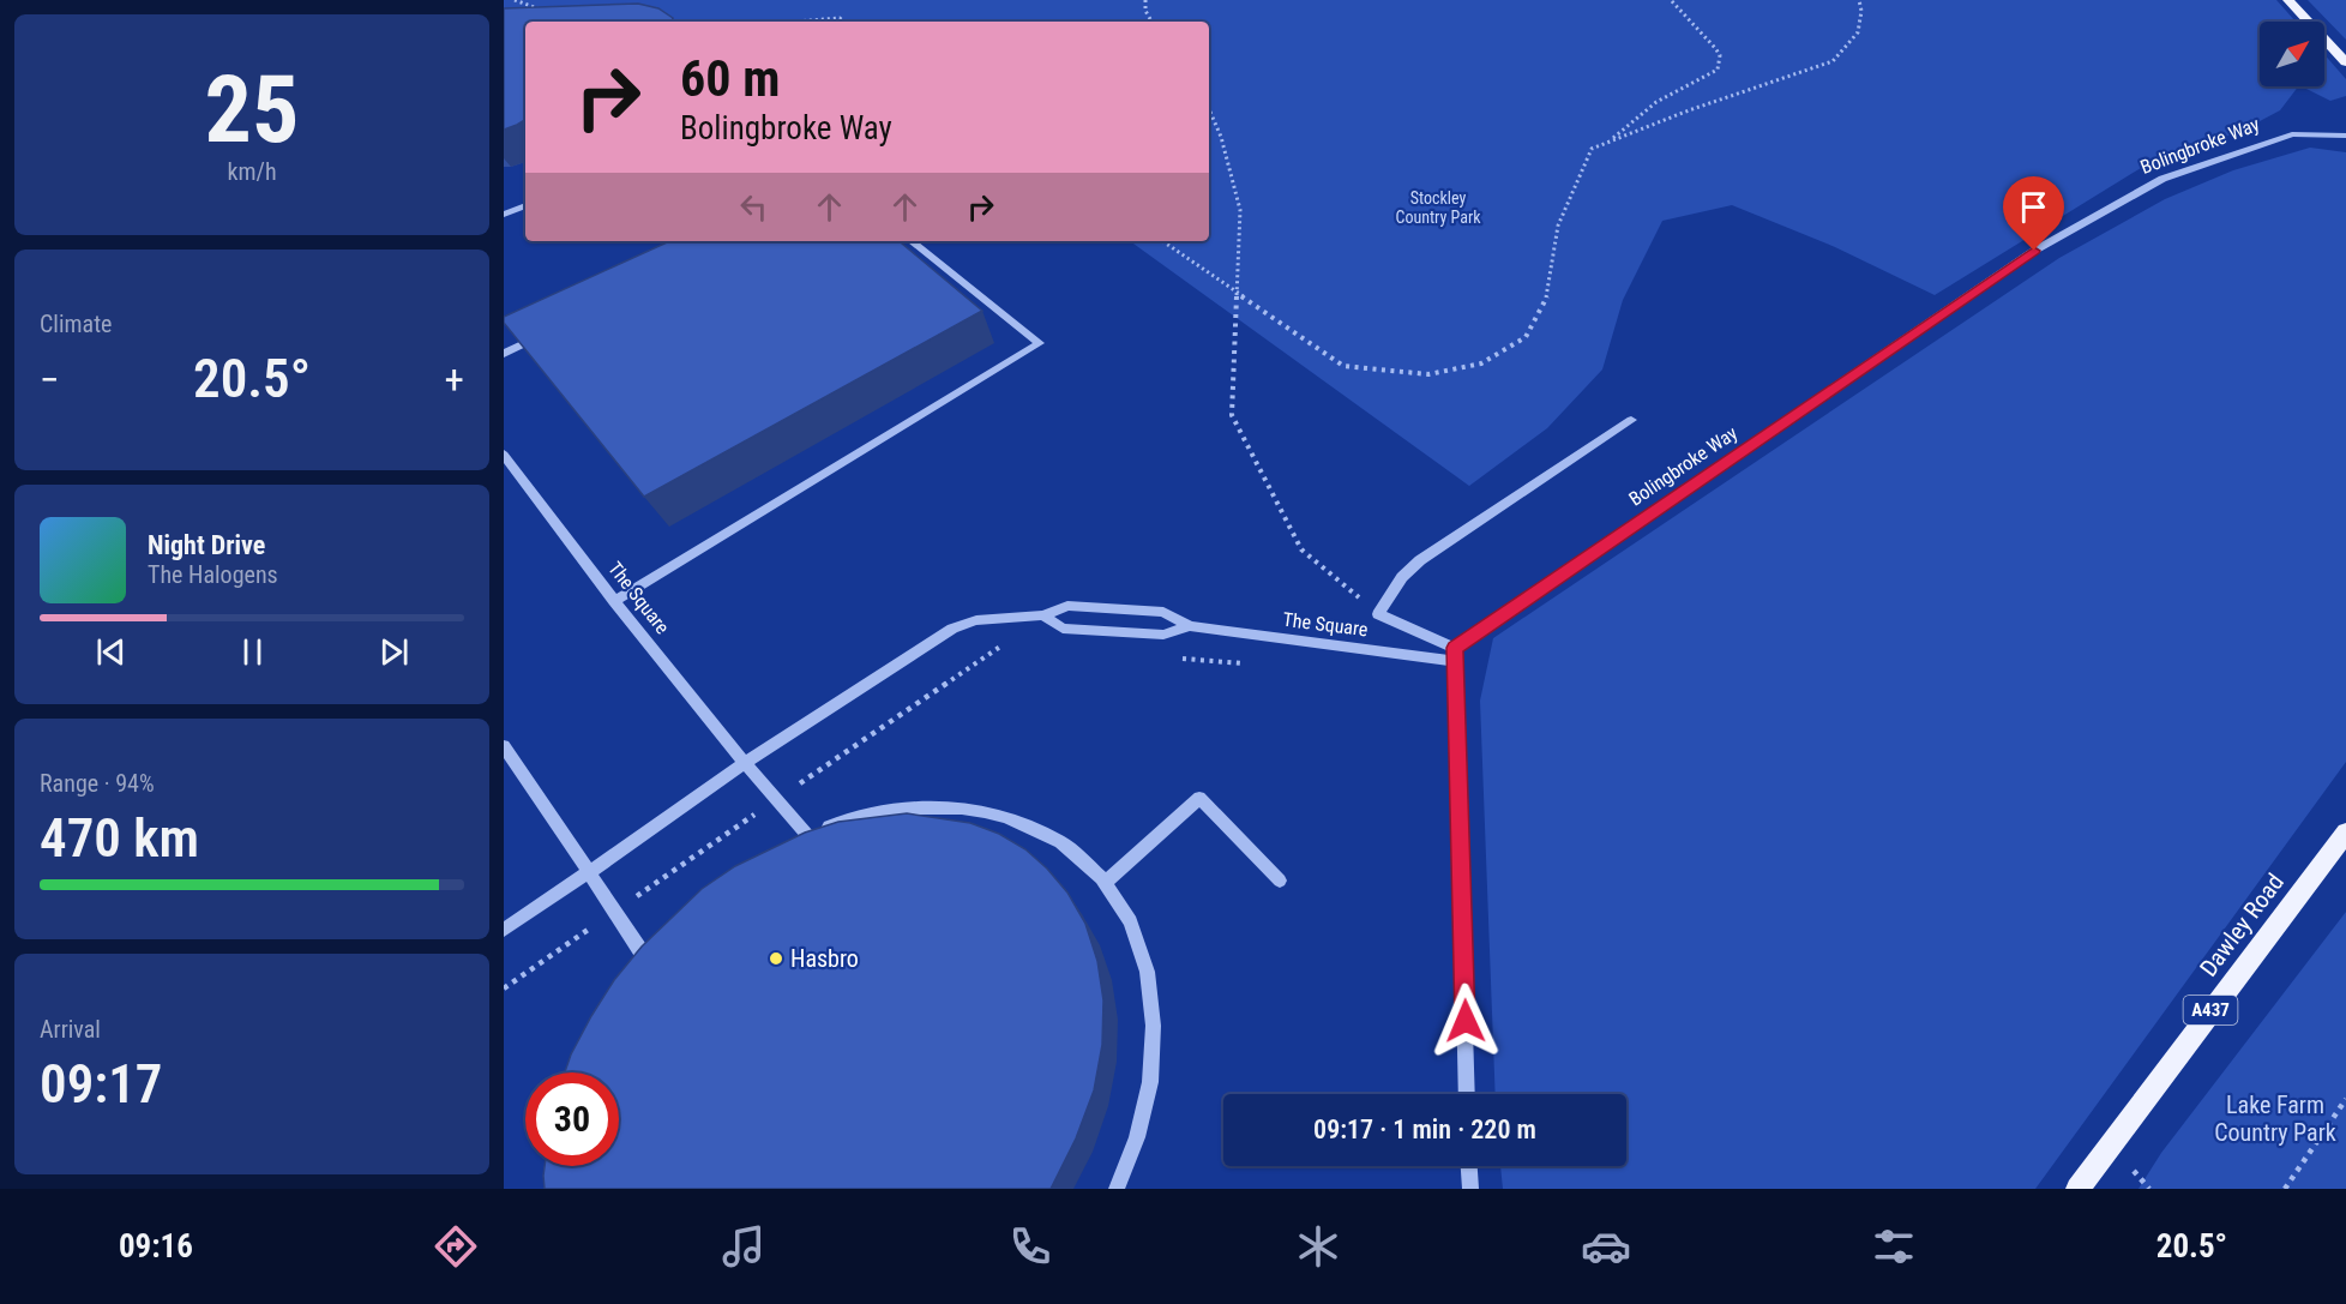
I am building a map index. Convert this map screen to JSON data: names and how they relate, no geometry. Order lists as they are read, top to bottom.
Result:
{
  "streets": {
    "main road": ["Dawley Road", "A437"],
    "street": ["Bolingbroke Way", "The Square"]
  },
  "crossings": [
    ["Bolingbroke Way", "The Square"]
  ],
  "parks": ["Stockley Country Park", "Lake Farm Country Park"],
  "places": ["Hasbro"],
  "north": "top right",
  "page": {
    "tile": [
      ["25", "km/h"],
      "Climate",
      ["Range · 94%", "470 km"],
      ["Arrival", "09:17"]
    ],
    "turn": ["60 m", "Bolingbroke Way"],
    "heat": ["−", "20.5°", "+"],
    "song": ["Night Drive", "The Halogens"],
    "limit": "30",
    "trip": "09:17 · 1 min · 220 m",
    "tabs": ["09:16", "20.5°"]
  }
}
